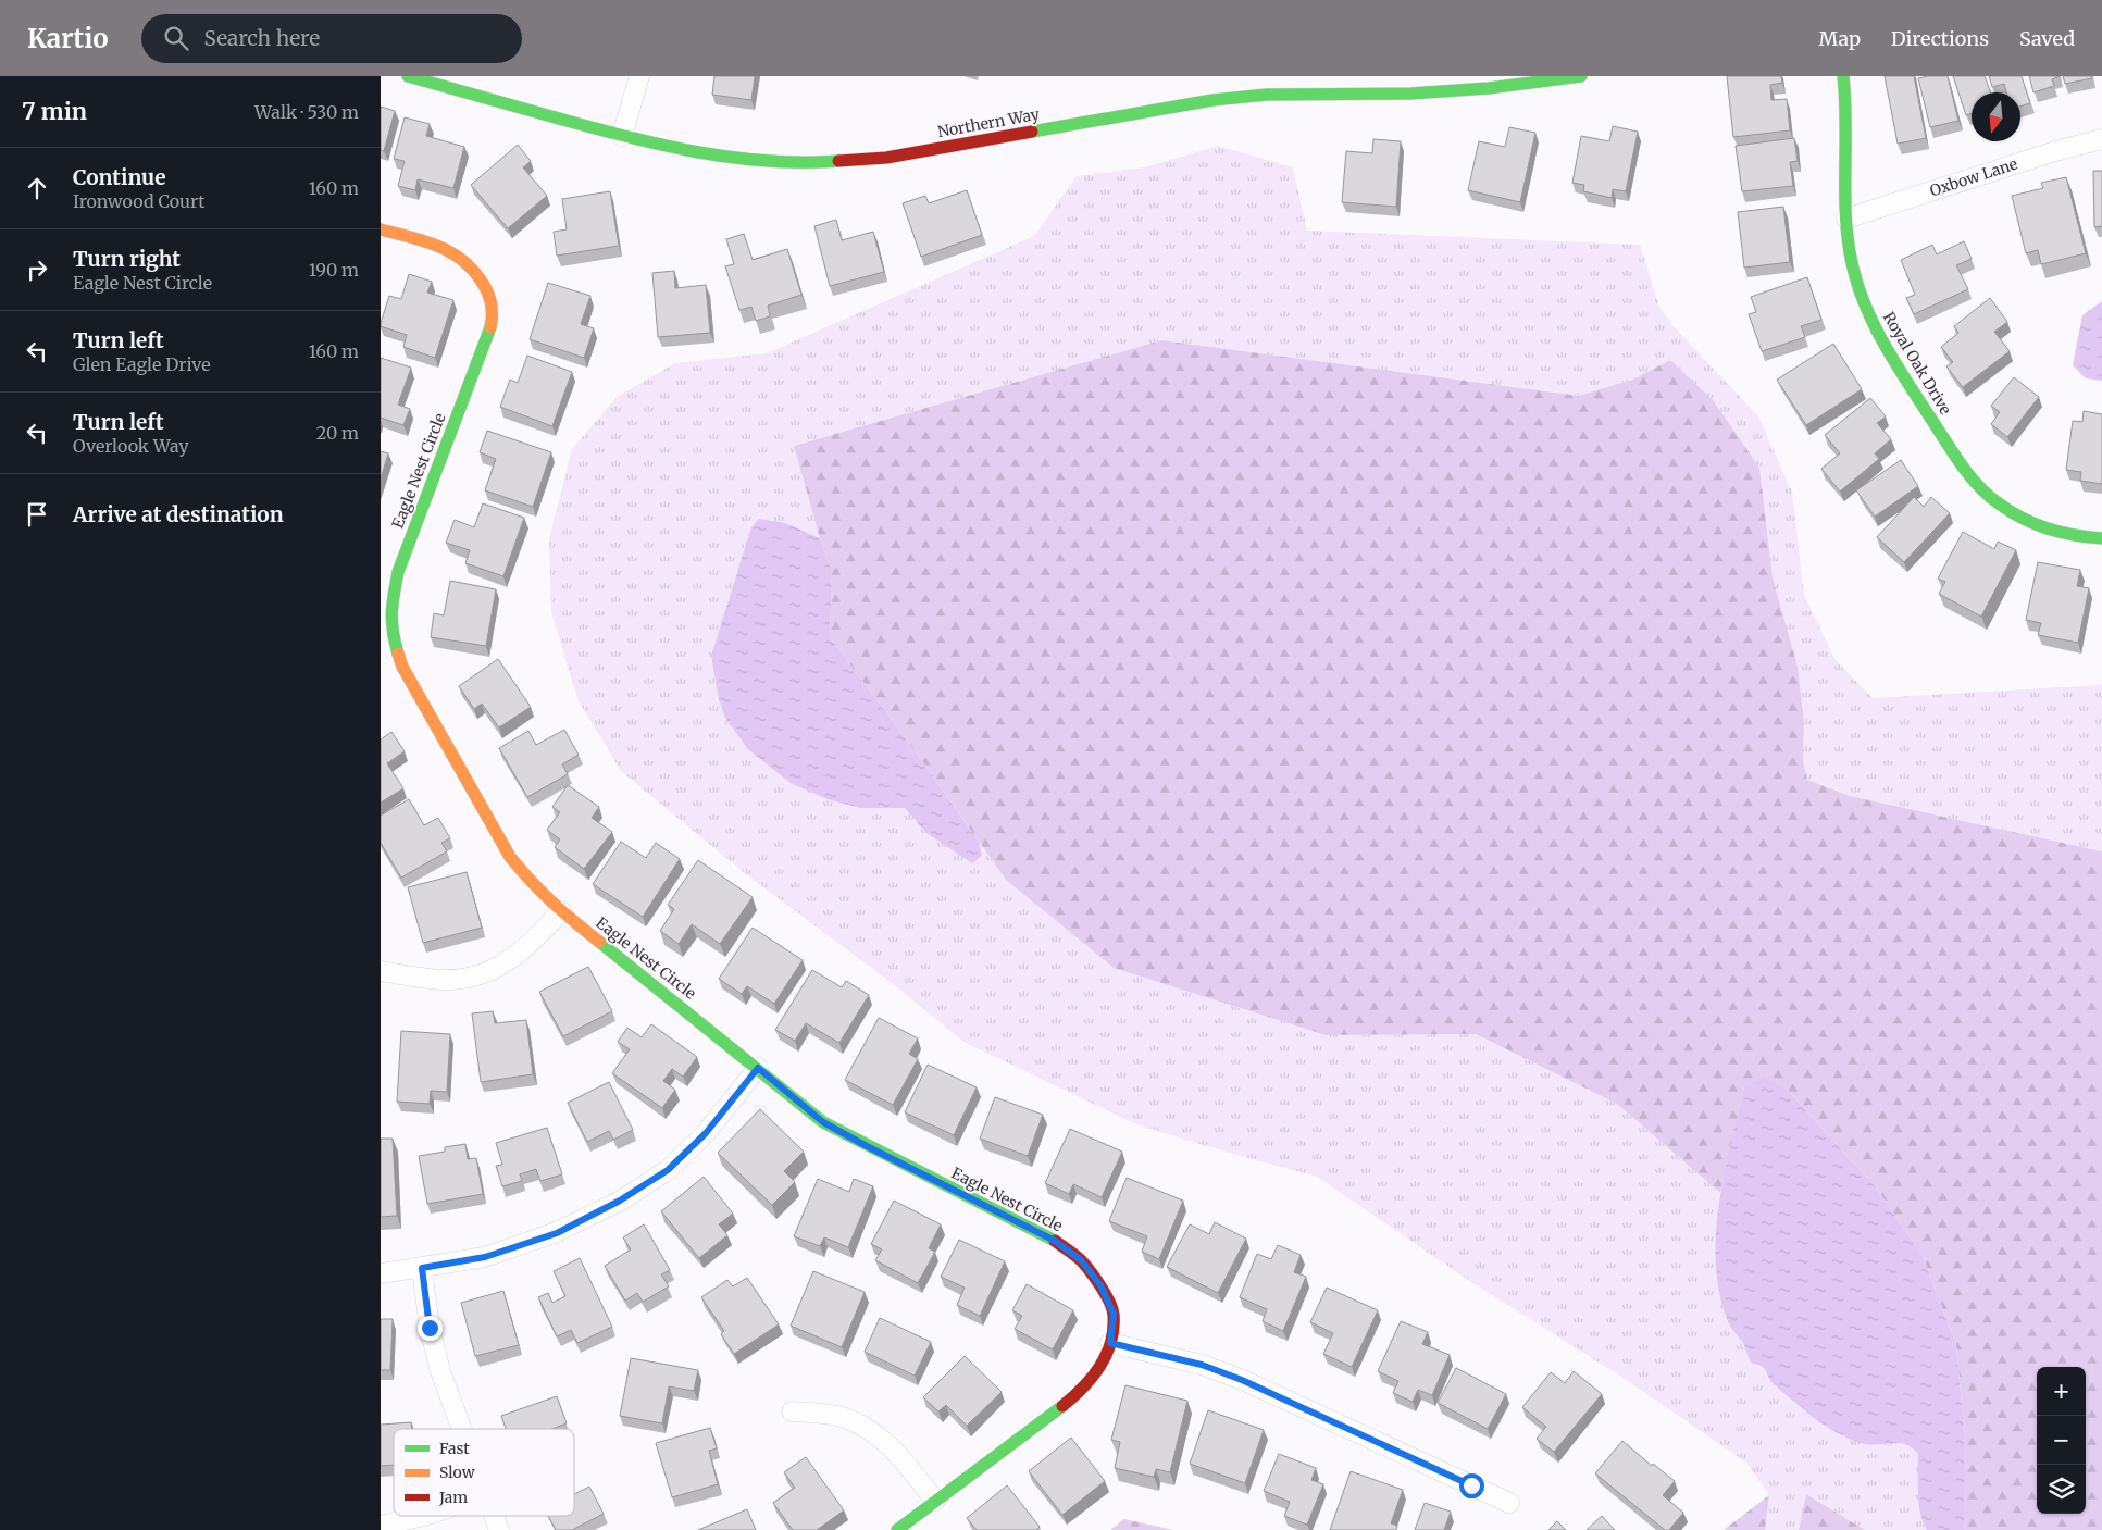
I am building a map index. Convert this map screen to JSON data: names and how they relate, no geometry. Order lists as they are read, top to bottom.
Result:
{
  "streets": {
    "street": [
      "Northern Way",
      "Oxbow Lane",
      "Royal Oak Drive",
      "Eagle Nest Circle"
    ]
  },
  "crossings": [
    ["Oxbow Lane", "Royal Oak Drive"]
  ],
  "legend": ["Fast", "Slow", "Jam"],
  "north": "bottom",
  "page": {
    "header": "Kartio",
    "search": "Search here",
    "nav": ["Map", "Directions", "Saved"],
    "heading": ["7 min", "Walk · 530 m"],
    "list": [
      ["Continue", "Ironwood Court", "160 m"],
      ["Turn right", "Eagle Nest Circle", "190 m"],
      ["Turn left", "Glen Eagle Drive", "160 m"],
      ["Turn left", "Overlook Way", "20 m"],
      "Arrive at destination"
    ],
    "map_buttons": ["+", "−"]
  }
}
